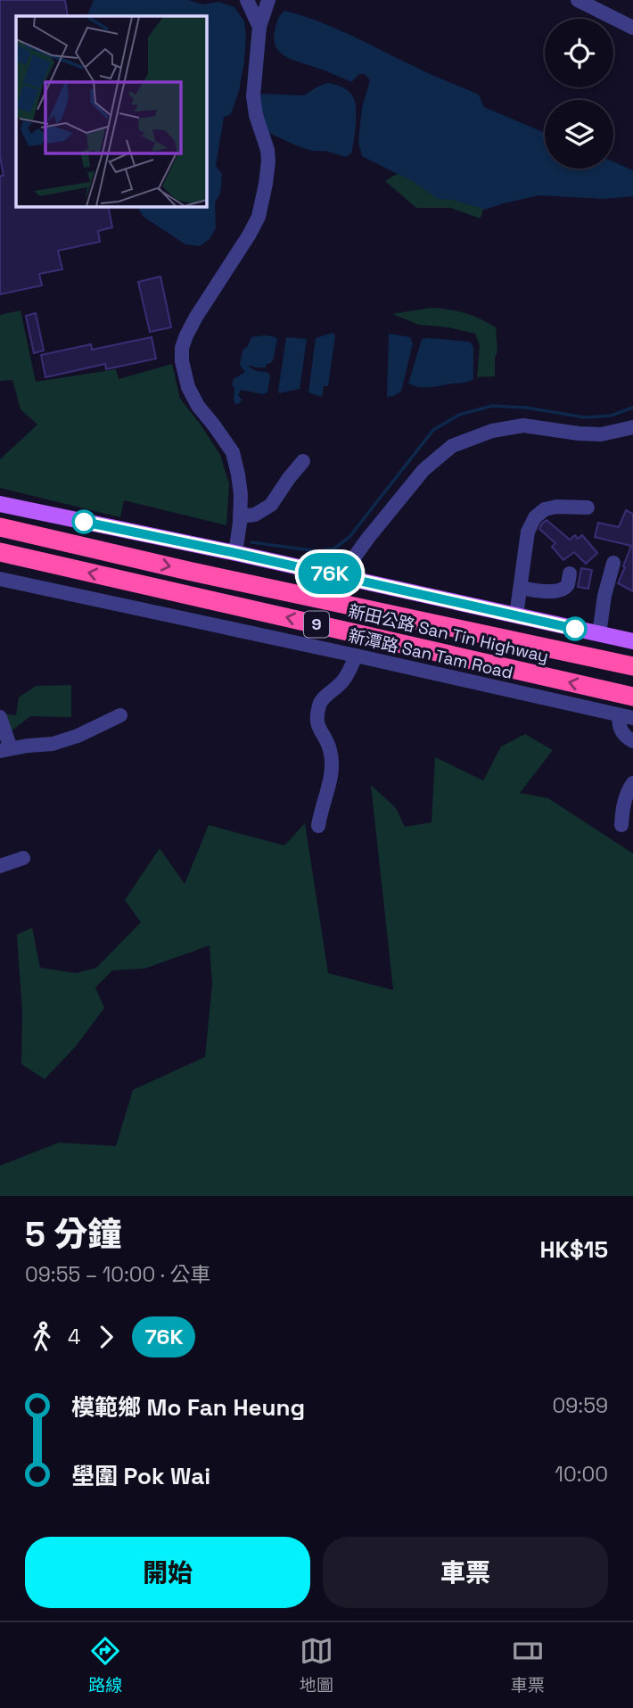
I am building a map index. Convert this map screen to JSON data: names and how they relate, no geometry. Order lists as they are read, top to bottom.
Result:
{
  "streets": {
    "highway": ["9", "新田公路 San Tin Highway"],
    "street": ["新潭路 San Tam Road"]
  },
  "lines": ["bus line 76K"],
  "page": {
    "on_map": "76K",
    "heading": ["5 分鐘", "09:55 – 10:00 · 公車", "HK$15"],
    "legs": ["4", "76K"],
    "list": [
      {
        "name": "模範鄉 Mo Fan Heung",
        "value": "09:59"
      },
      {
        "name": "壆圍 Pok Wai",
        "value": "10:00"
      }
    ],
    "buttons": ["開始", "車票"],
    "tabs": ["路線", "地圖", "車票"]
  }
}
